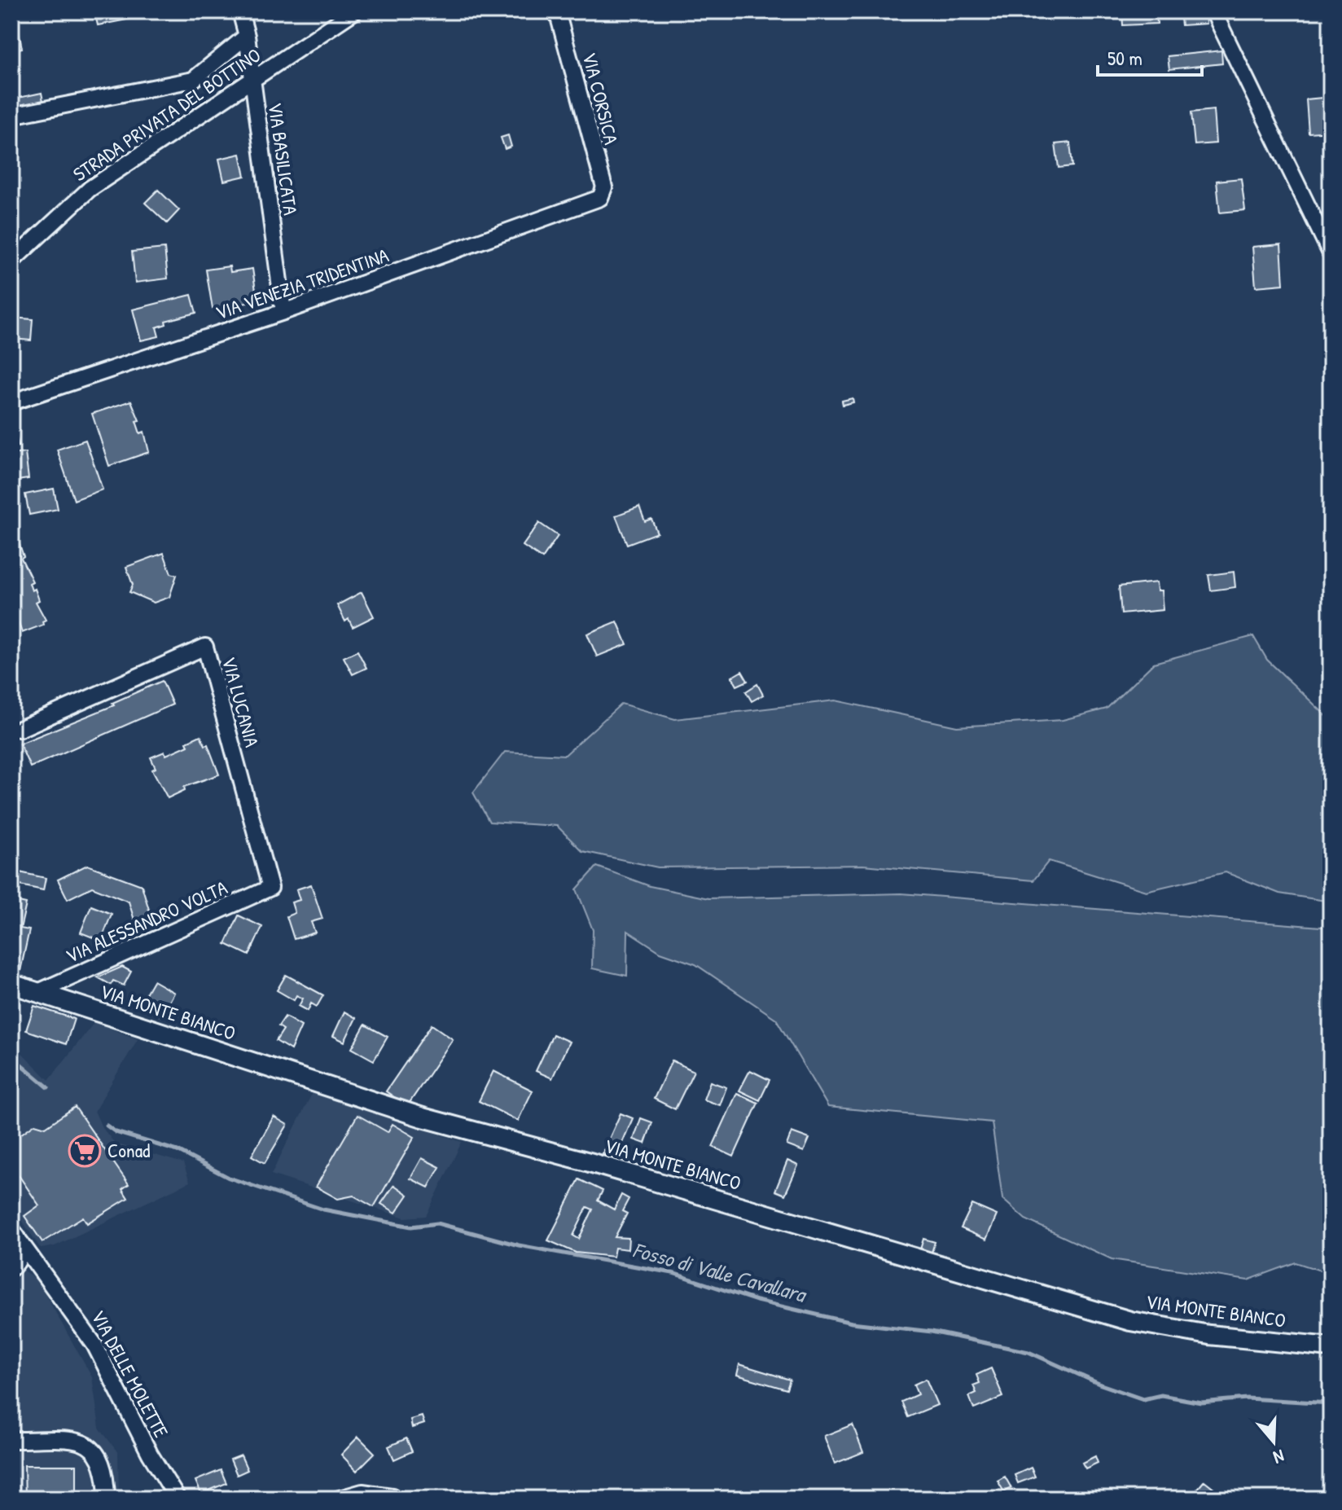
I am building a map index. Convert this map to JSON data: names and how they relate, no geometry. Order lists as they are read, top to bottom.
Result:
{
  "streets": {
    "main road": ["VIA MONTE BIANCO"],
    "street": [
      "VIA CORSICA",
      "STRADA PRIVATA DEL BOTTINO",
      "VIA BASILICATA",
      "VIA VENEZIA TRIDENTINA",
      "VIA LUCANIA",
      "VIA ALESSANDRO VOLTA",
      "VIA DELLE MOLETTE"
    ]
  },
  "crossings": [
    ["VIA CORSICA", "VIA VENEZIA TRIDENTINA"],
    ["STRADA PRIVATA DEL BOTTINO", "VIA BASILICATA"],
    ["VIA BASILICATA", "VIA VENEZIA TRIDENTINA"],
    ["VIA LUCANIA", "VIA ALESSANDRO VOLTA"],
    ["VIA ALESSANDRO VOLTA", "VIA MONTE BIANCO"]
  ],
  "water": ["Fosso di Valle Cavallara"],
  "places": {
    "supermarket": ["Conad"]
  },
  "scale_bar": "50 m",
  "north": "bottom"
}
